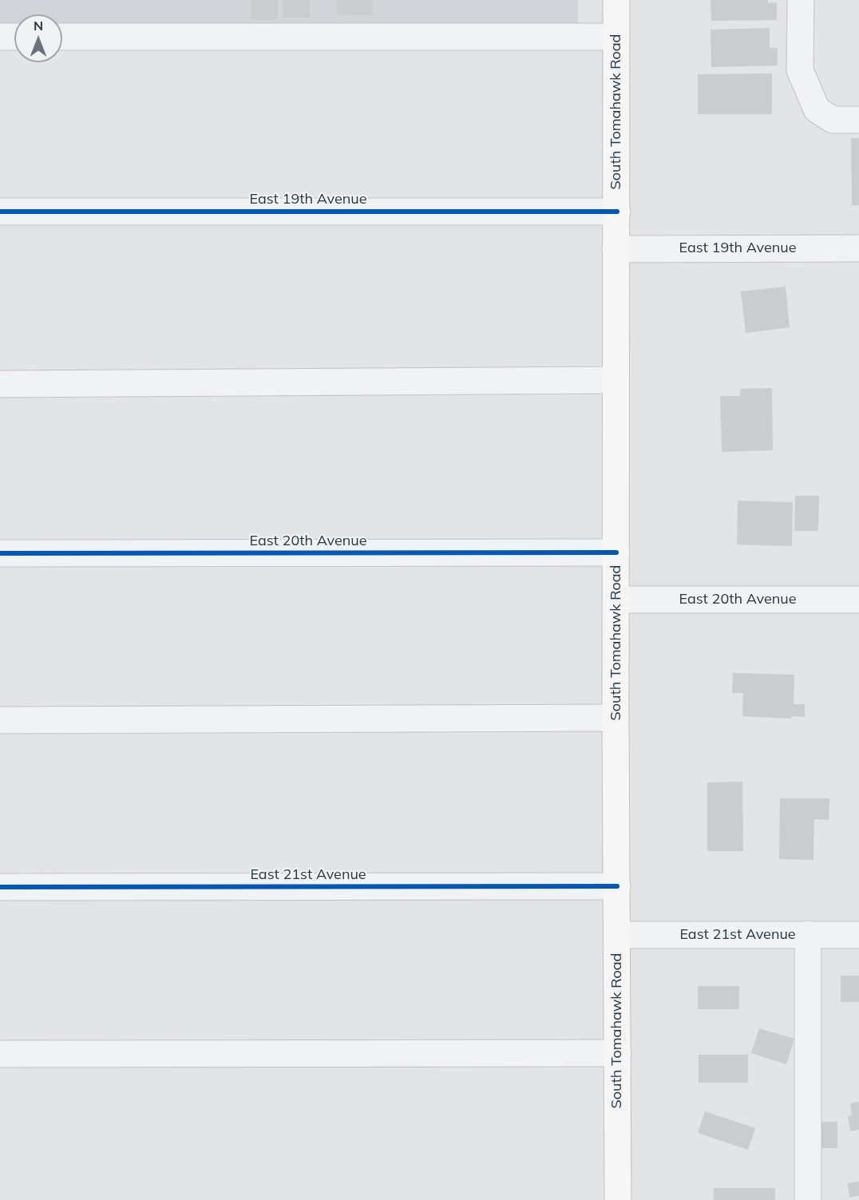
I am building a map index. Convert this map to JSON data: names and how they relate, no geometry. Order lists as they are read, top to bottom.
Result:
{
  "streets": {
    "main road": ["South Tomahawk Road"],
    "street": ["East 19th Avenue", "East 20th Avenue", "East 21st Avenue"]
  },
  "crossings": [
    ["South Tomahawk Road", "East 19th Avenue"],
    ["South Tomahawk Road", "East 20th Avenue"],
    ["South Tomahawk Road", "East 21st Avenue"]
  ],
  "north": "top"
}
